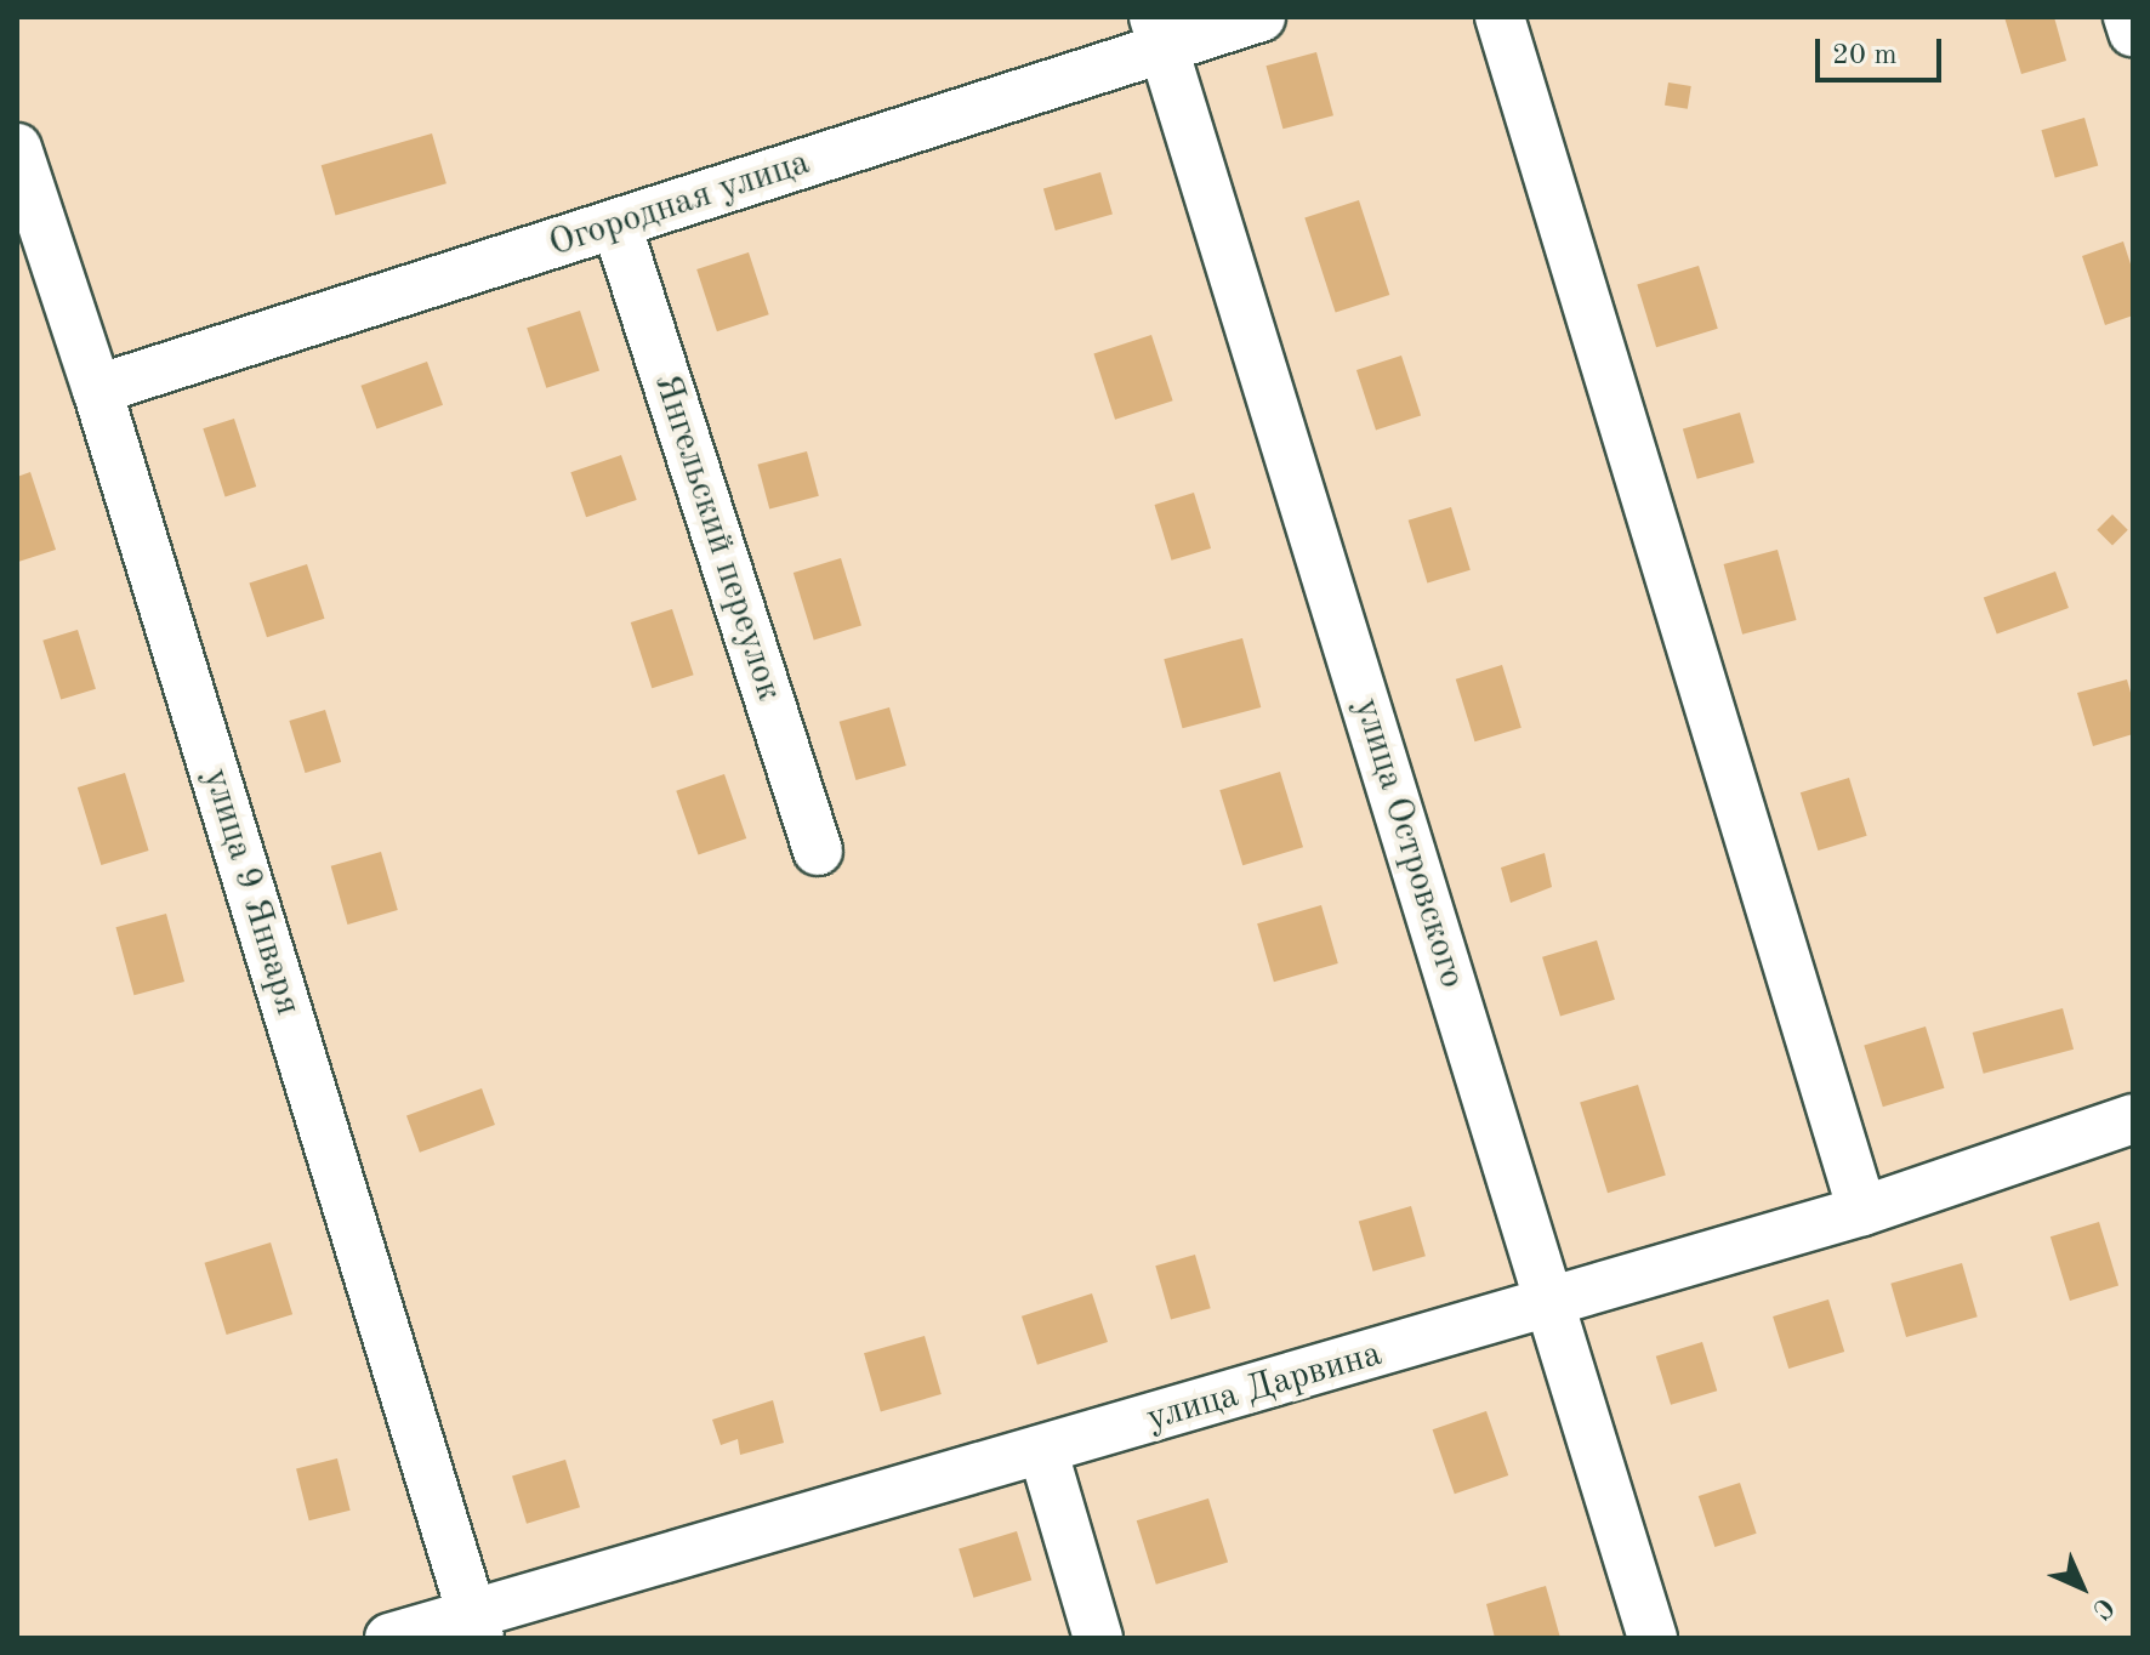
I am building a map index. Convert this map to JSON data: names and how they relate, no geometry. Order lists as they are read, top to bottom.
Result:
{
  "streets": {
    "street": [
      "Огородная улица",
      "Янгельский переулок",
      "улица Островского",
      "улица 9 Января",
      "улица Дарвина"
    ]
  },
  "crossings": [
    ["Огородная улица", "Янгельский переулок"],
    ["Огородная улица", "улица Островского"],
    ["Огородная улица", "улица 9 Января"],
    ["улица Островского", "улица Дарвина"],
    ["улица 9 Января", "улица Дарвина"]
  ],
  "scale_bar": "20 m",
  "north": "bottom right"
}
